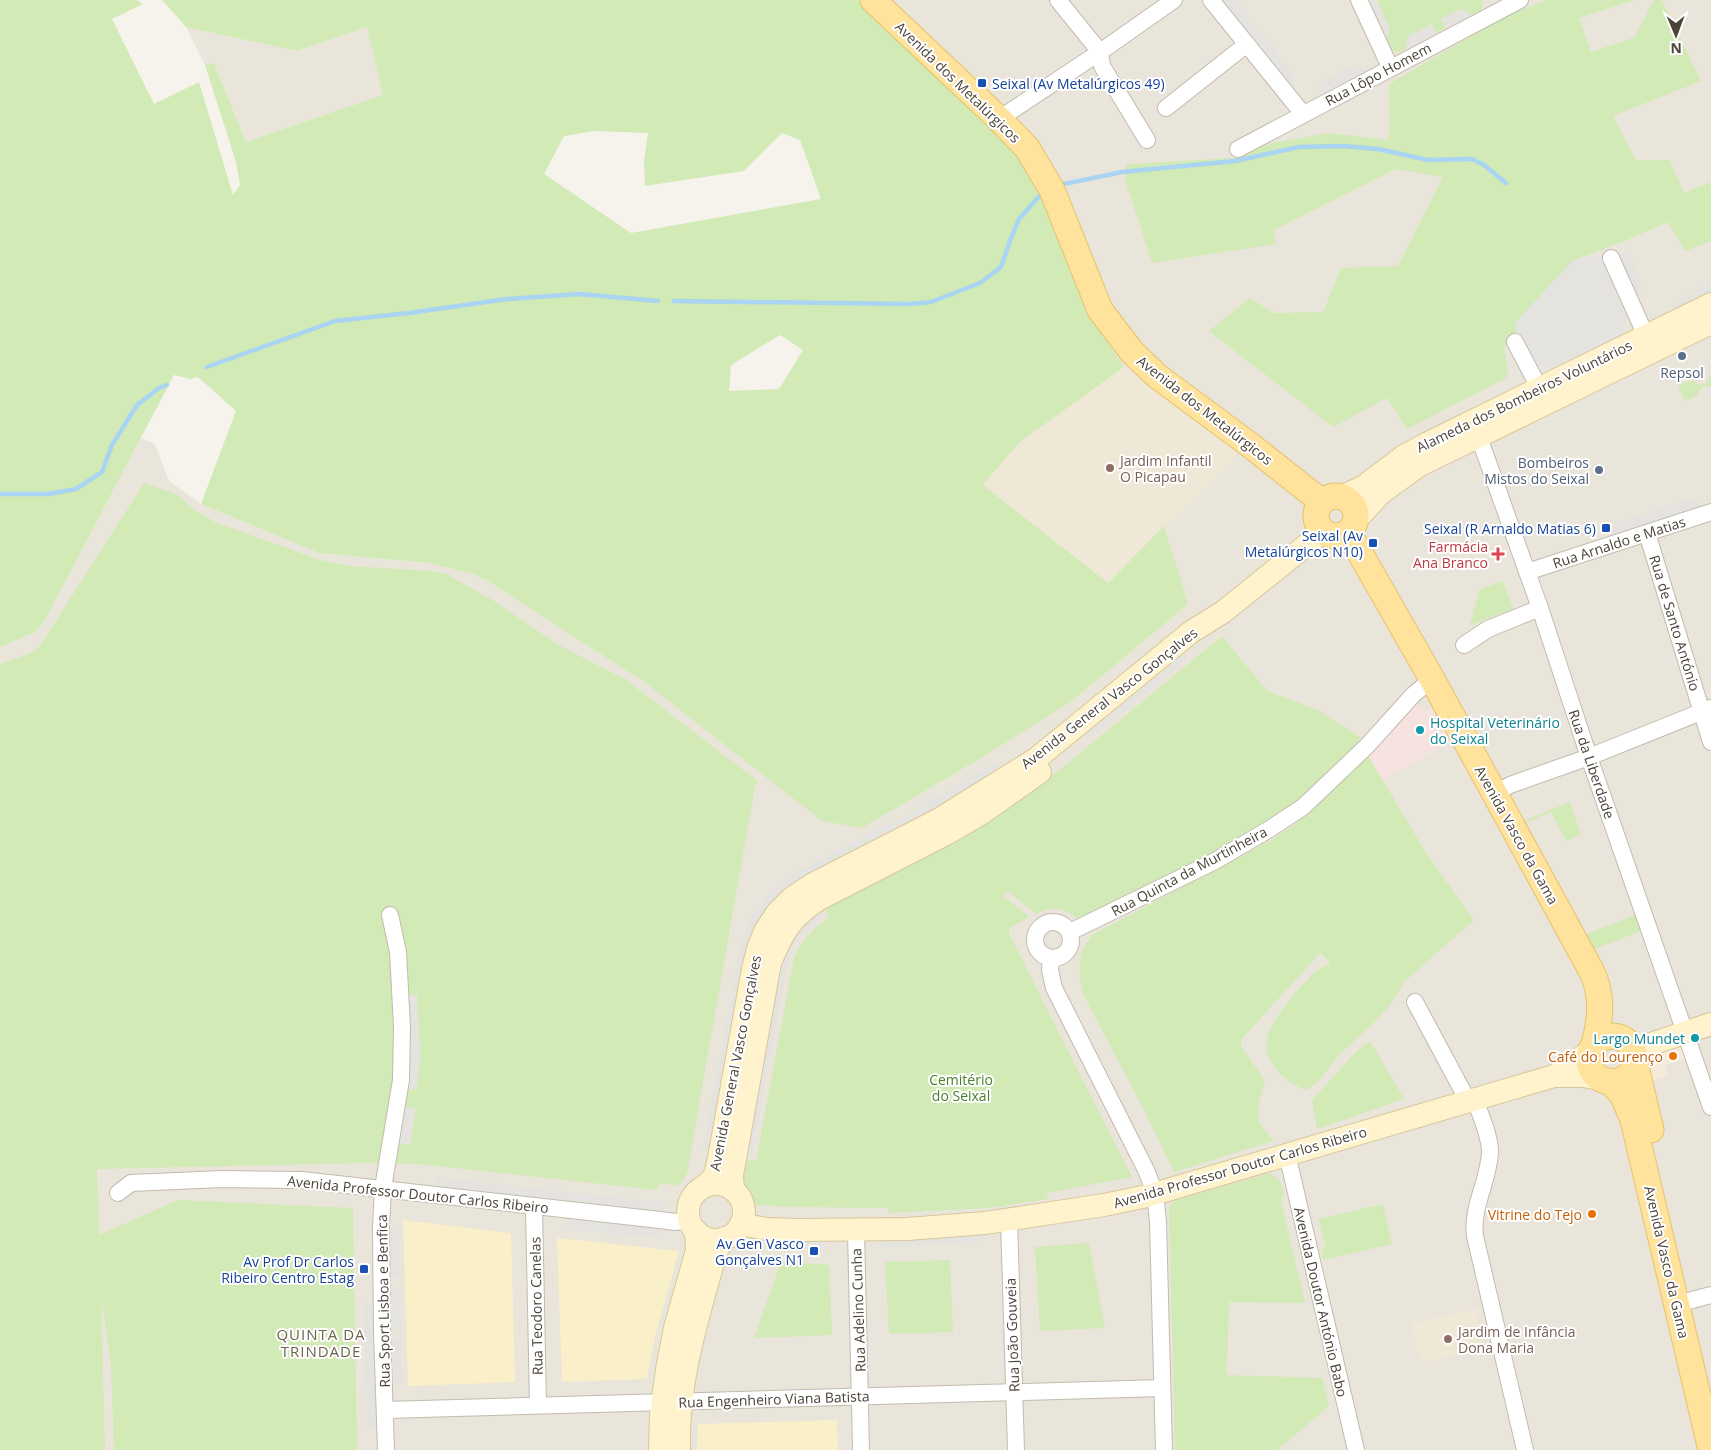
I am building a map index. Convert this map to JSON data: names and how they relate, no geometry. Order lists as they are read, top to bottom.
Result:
{
  "streets": {
    "main road": [
      "Avenida dos Metalúrgicos",
      "Alameda dos Bombeiros Voluntários",
      "Avenida General Vasco Gonçalves",
      "Avenida Vasco da Gama",
      "Avenida Professor Doutor Carlos Ribeiro"
    ],
    "street": [
      "Rua Lôpo Homem",
      "Rua Arnaldo e Matias",
      "Rua de Santo António",
      "Rua da Liberdade",
      "Rua Quinta da Murtinheira",
      "Rua Sport Lisboa e Benfica",
      "Avenida Doutor António Babo",
      "Rua Teodoro Canelas",
      "Rua Adelino Cunha",
      "Rua João Gouveia",
      "Rua Engenheiro Viana Batista"
    ]
  },
  "crossings": [
    ["Avenida dos Metalúrgicos", "Alameda dos Bombeiros Voluntários"],
    ["Avenida dos Metalúrgicos", "Avenida General Vasco Gonçalves"],
    ["Alameda dos Bombeiros Voluntários", "Avenida General Vasco Gonçalves"],
    ["Alameda dos Bombeiros Voluntários", "Rua da Liberdade"],
    ["Rua Arnaldo e Matias", "Rua de Santo António"],
    ["Rua Arnaldo e Matias", "Rua da Liberdade"],
    ["Avenida General Vasco Gonçalves", "Avenida Professor Doutor Carlos Ribeiro"],
    ["Avenida Vasco da Gama", "Rua Quinta da Murtinheira"],
    ["Avenida Professor Doutor Carlos Ribeiro", "Rua Sport Lisboa e Benfica"],
    ["Avenida Professor Doutor Carlos Ribeiro", "Avenida Doutor António Babo"],
    ["Avenida Professor Doutor Carlos Ribeiro", "Rua Teodoro Canelas"],
    ["Avenida Professor Doutor Carlos Ribeiro", "Rua Adelino Cunha"],
    ["Avenida Professor Doutor Carlos Ribeiro", "Rua João Gouveia"],
    ["Rua Sport Lisboa e Benfica", "Rua Engenheiro Viana Batista"],
    ["Rua Teodoro Canelas", "Rua Engenheiro Viana Batista"],
    ["Rua Adelino Cunha", "Rua Engenheiro Viana Batista"],
    ["Rua João Gouveia", "Rua Engenheiro Viana Batista"]
  ],
  "districts": ["QUINTA DA TRINDADE"],
  "parks": ["Cemitério do Seixal"],
  "places": {
    "transit": [
      "Seixal (Av Metalúrgicos 49)",
      "Seixal (R Arnaldo Matias 6)",
      "Seixal (Av Metalúrgicos N10)",
      "Av Gen Vasco Gonçalves N1",
      "Av Prof Dr Carlos Ribeiro Centro Estag"
    ],
    "other": [
      "Repsol",
      "Jardim Infantil O Picapau",
      "Bombeiros Mistos do Seixal",
      "Hospital Veterinário do Seixal",
      "Largo Mundet",
      "Café do Lourenço",
      "Vitrine do Tejo",
      "Jardim de Infância Dona Maria"
    ],
    "health": ["Farmácia Ana Branco"]
  },
  "north": "bottom"
}
